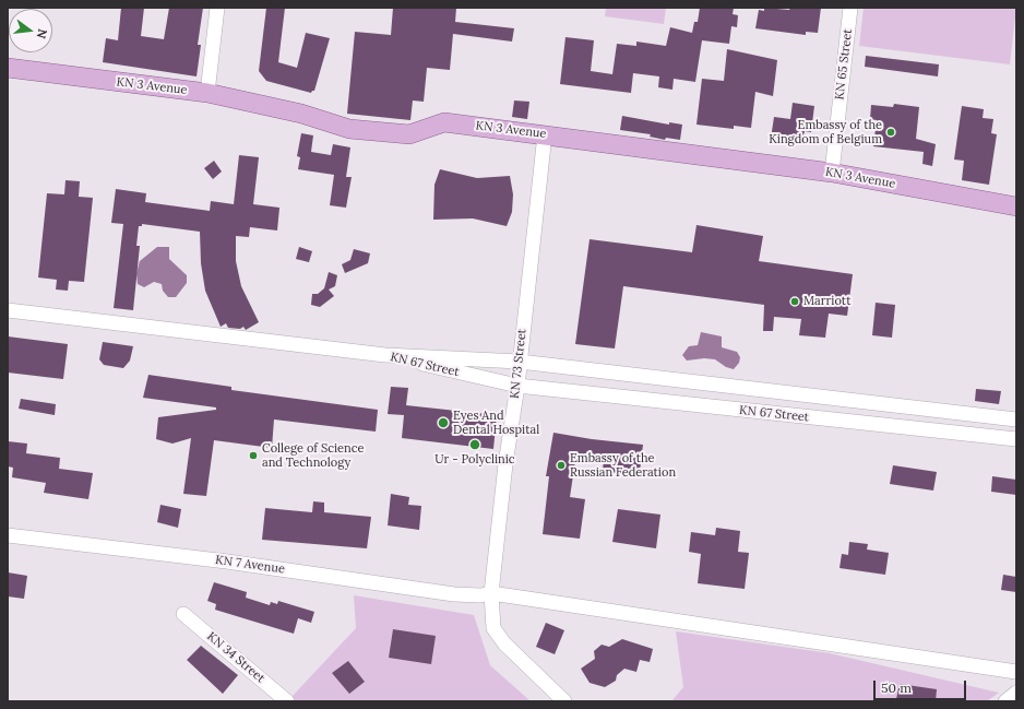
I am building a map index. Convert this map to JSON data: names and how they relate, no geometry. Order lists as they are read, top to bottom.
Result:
{
  "streets": {
    "main road": ["KN 3 Avenue"],
    "street": [
      "KN 65 Street",
      "KN 73 Street",
      "KN 67 Street",
      "KN 7 Avenue",
      "KN 34 Street"
    ]
  },
  "crossings": [
    ["KN 65 Street", "KN 3 Avenue"],
    ["KN 3 Avenue", "KN 73 Street"],
    ["KN 73 Street", "KN 67 Street"],
    ["KN 73 Street", "KN 7 Avenue"]
  ],
  "places": [
    "Embassy of the Kingdom of Belgium",
    "Marriott",
    "Eyes And Dental Hospital",
    "Ur - Polyclinic",
    "College of Science and Technology",
    "Embassy of the Russian Federation"
  ],
  "scale_bar": "50 m",
  "north": "right"
}
